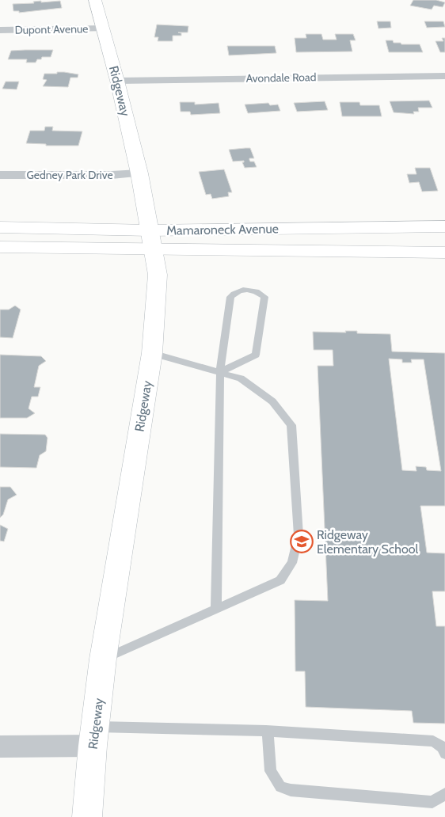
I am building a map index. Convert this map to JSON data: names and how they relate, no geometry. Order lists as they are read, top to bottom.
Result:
{
  "streets": {
    "street": [
      "Dupont Avenue",
      "Avondale Road",
      "Ridgeway",
      "Gedney Park Drive",
      "Mamaroneck Avenue"
    ]
  },
  "crossings": [
    ["Dupont Avenue", "Ridgeway"],
    ["Avondale Road", "Ridgeway"],
    ["Ridgeway", "Gedney Park Drive"],
    ["Ridgeway", "Mamaroneck Avenue"]
  ],
  "places": {
    "school or university": ["Ridgeway Elementary School"]
  }
}
